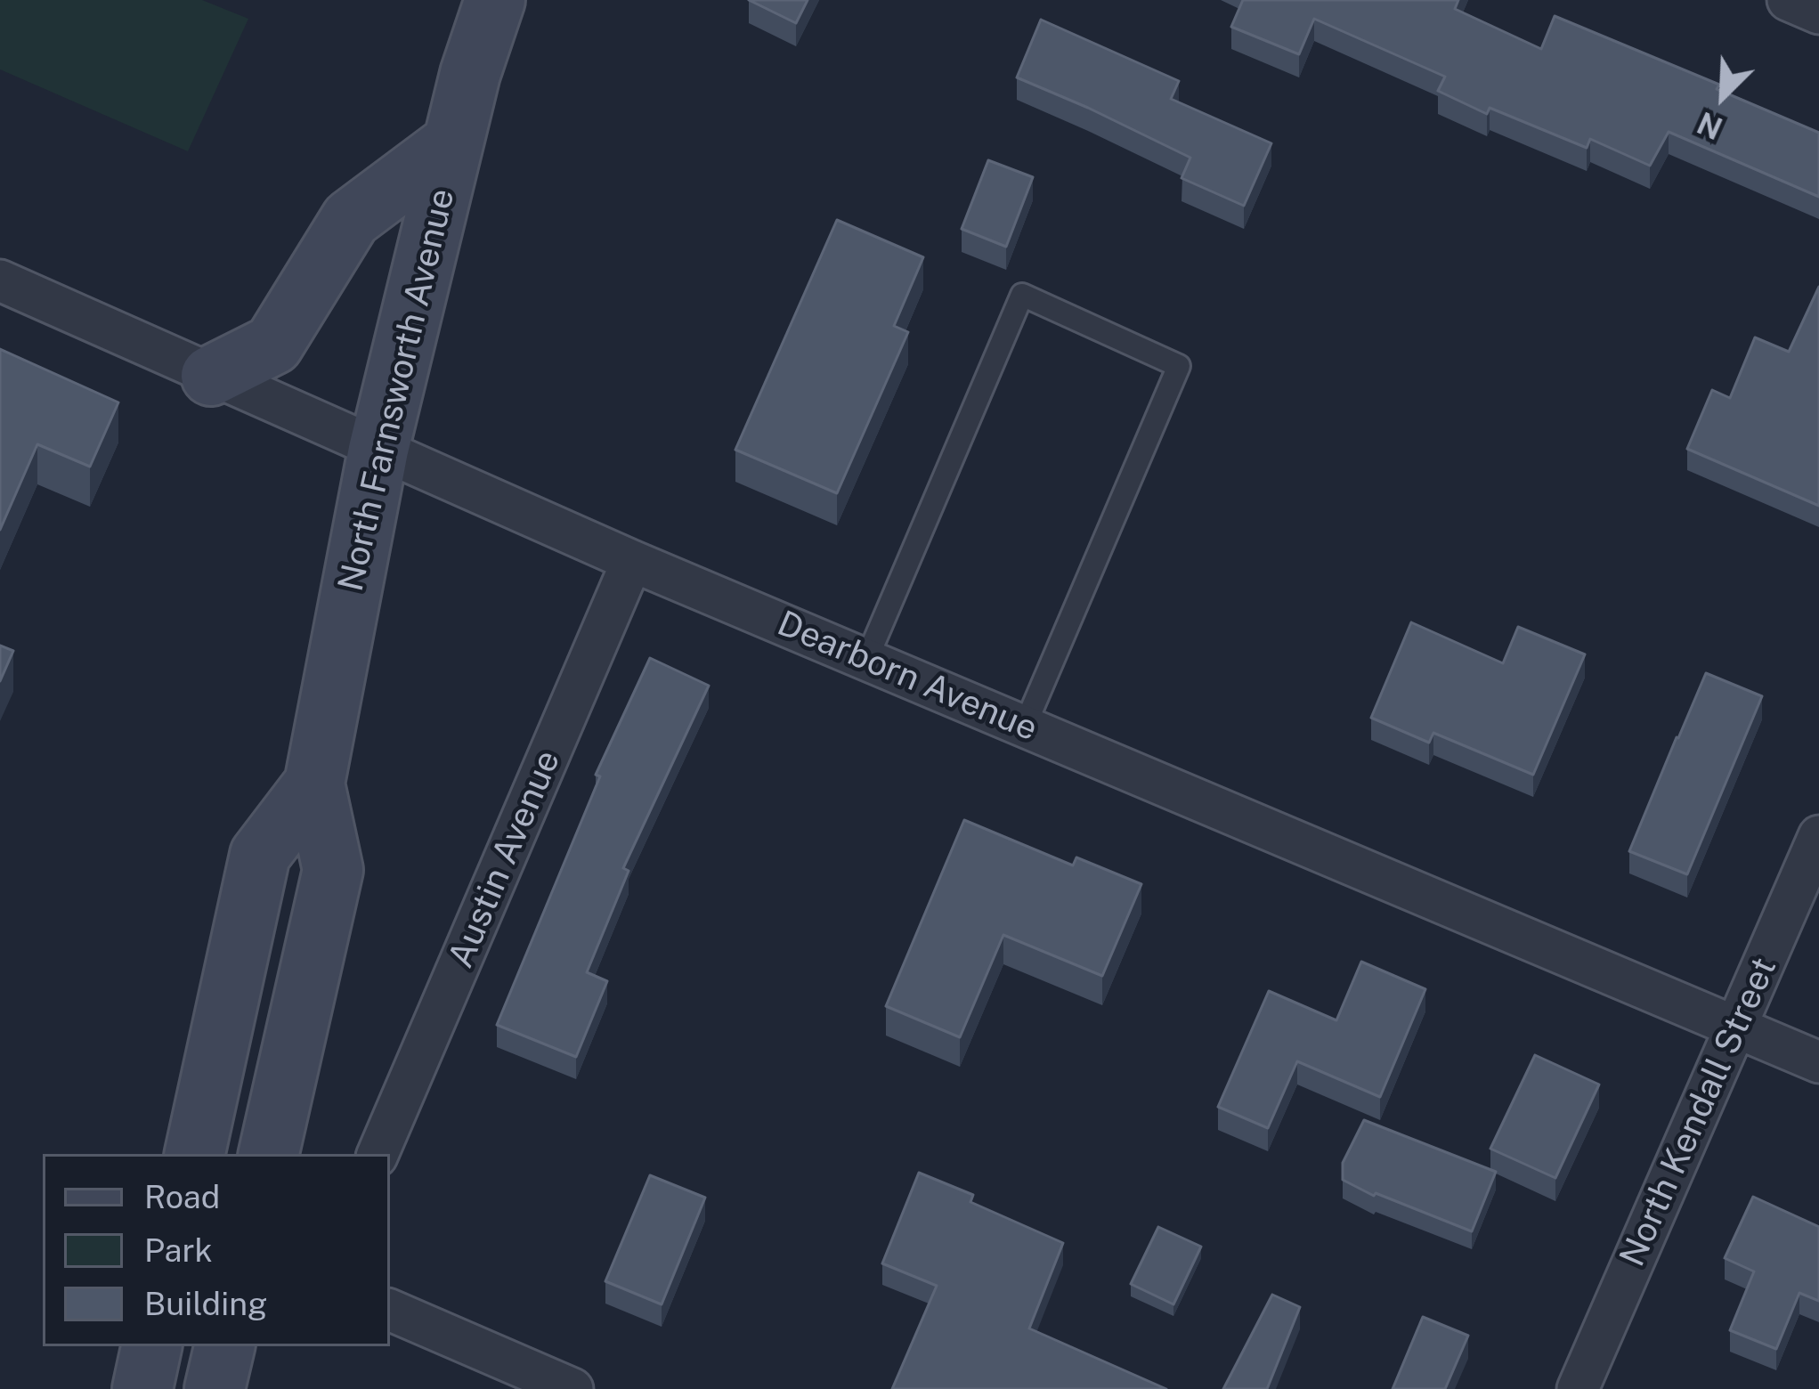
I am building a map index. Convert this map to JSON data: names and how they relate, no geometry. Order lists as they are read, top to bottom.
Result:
{
  "streets": {
    "main road": ["North Farnsworth Avenue"],
    "street": ["Dearborn Avenue", "Austin Avenue", "North Kendall Street"]
  },
  "crossings": [
    ["North Farnsworth Avenue", "Dearborn Avenue"],
    ["Dearborn Avenue", "Austin Avenue"],
    ["Dearborn Avenue", "North Kendall Street"]
  ],
  "legend": ["Road", "Park", "Building"],
  "north": "bottom left"
}
